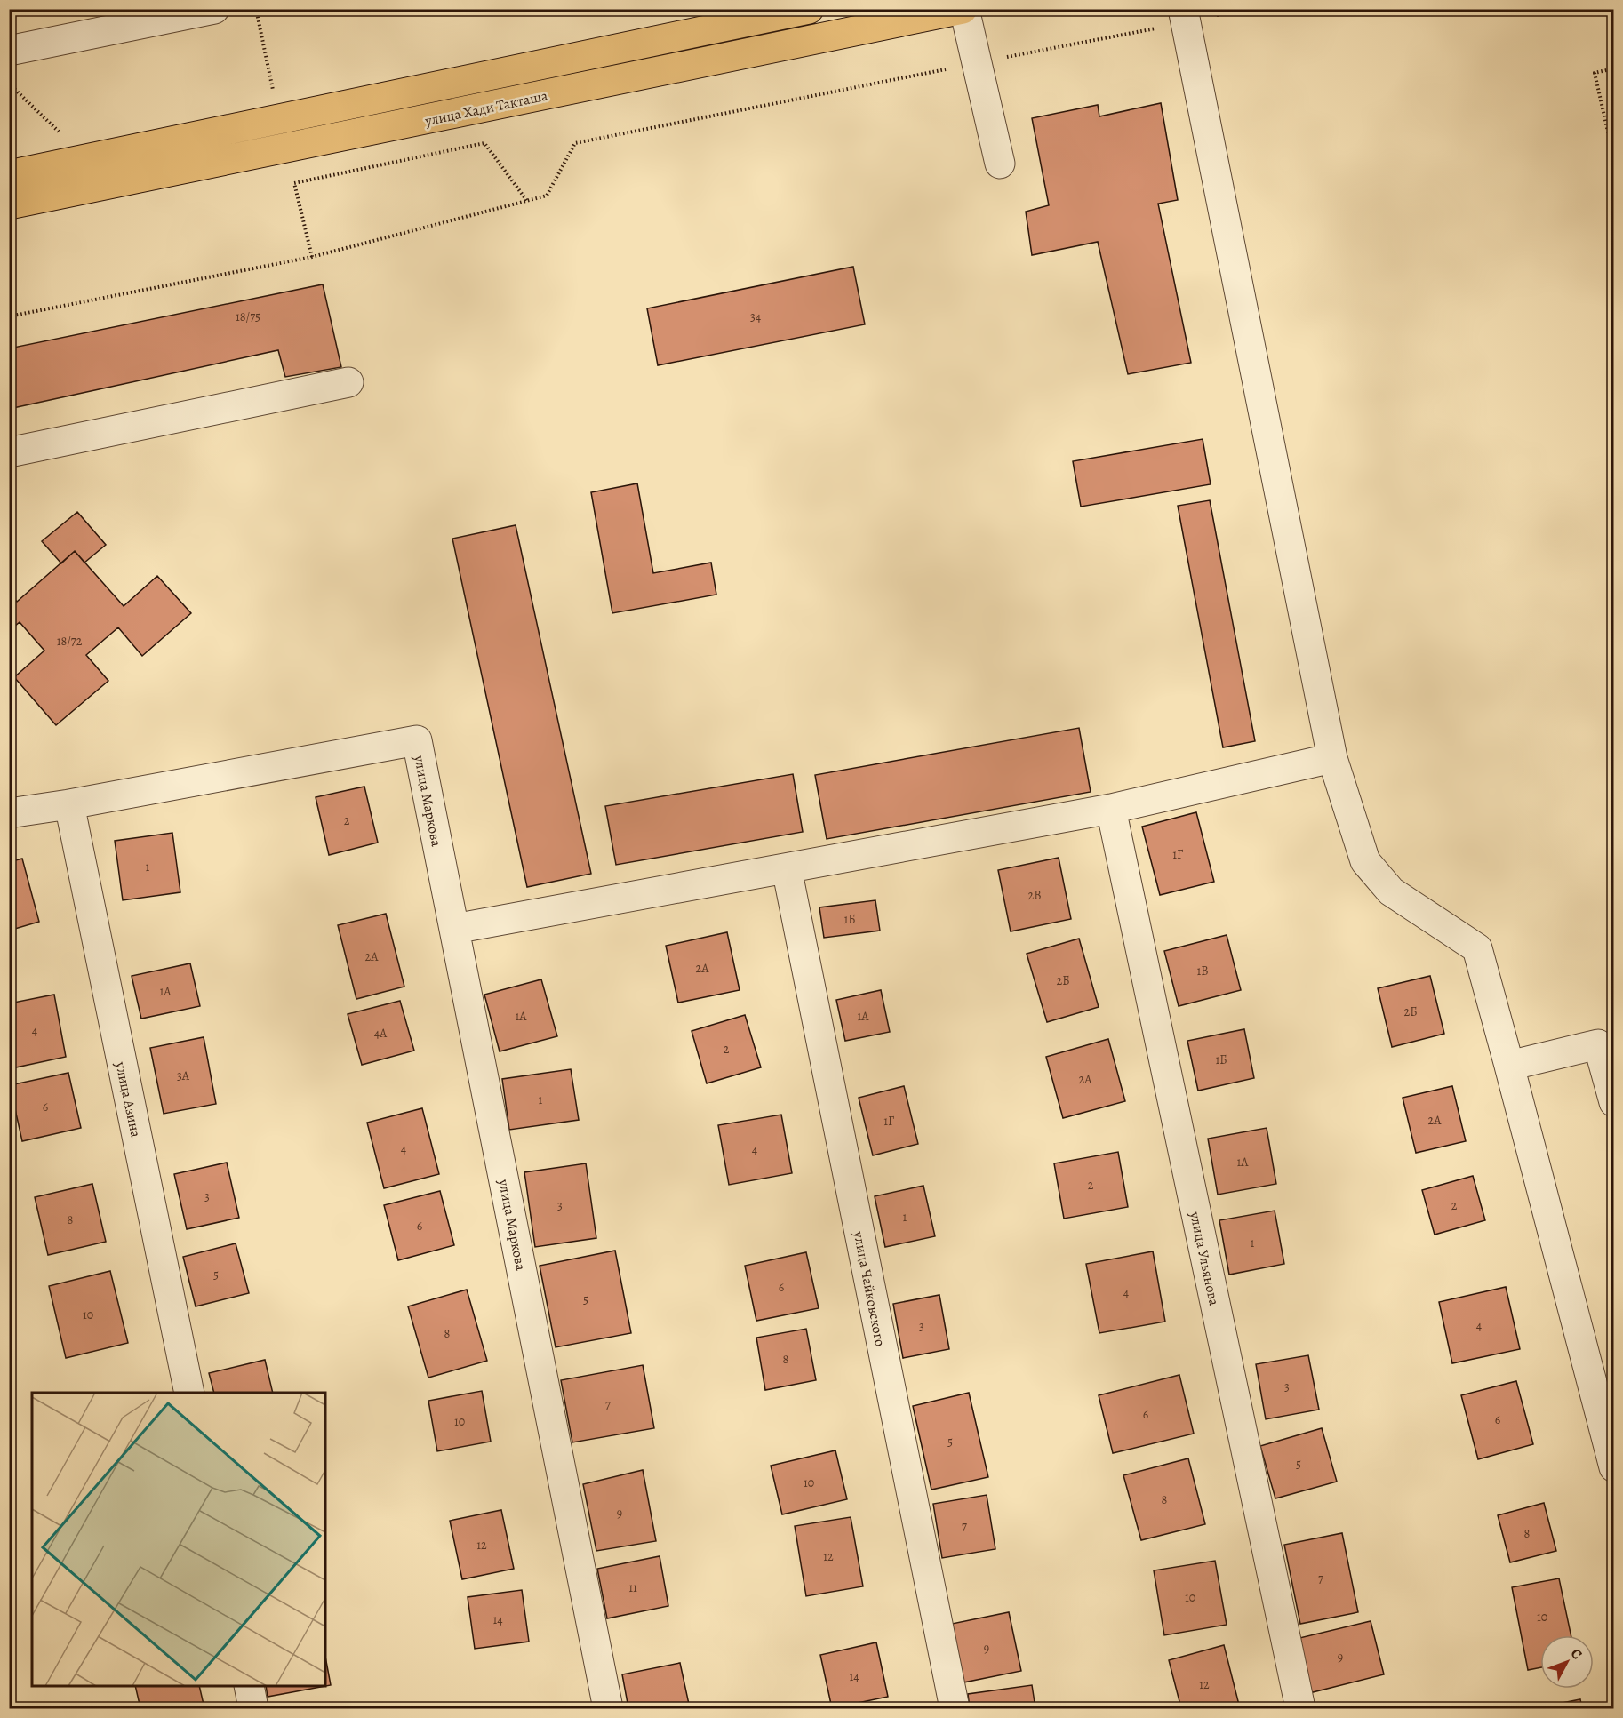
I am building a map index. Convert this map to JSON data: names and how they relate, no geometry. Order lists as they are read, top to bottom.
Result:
{
  "streets": {
    "main road": ["улица Хади Такташа"],
    "street": [
      "улица Маркова",
      "улица Азина",
      "улица Ульянова",
      "улица Чайковского"
    ]
  },
  "crossings": [
    ["улица Маркова", "улица Азина"]
  ],
  "house_numbers": [
    "18/75",
    "34",
    "18/72",
    "2",
    "1Г",
    "1",
    "2В",
    "1Б",
    "2А",
    "2А",
    "1В",
    "2Б",
    "1А",
    "2Б",
    "1А",
    "1А",
    "4",
    "4А",
    "2",
    "1Б",
    "3А",
    "2А",
    "1",
    "6",
    "2А",
    "1Г",
    "4",
    "4",
    "1А",
    "2",
    "3",
    "3",
    "2",
    "1",
    "8",
    "6",
    "1",
    "5",
    "6",
    "4",
    "5",
    "10",
    "4",
    "3",
    "8",
    "8",
    "3",
    "7",
    "6",
    "6",
    "10",
    "5",
    "5",
    "10",
    "8",
    "9",
    "7",
    "8",
    "12",
    "12",
    "7",
    "11",
    "10",
    "10",
    "14",
    "9",
    "9",
    "14",
    "12"
  ],
  "north": "top right"
}
